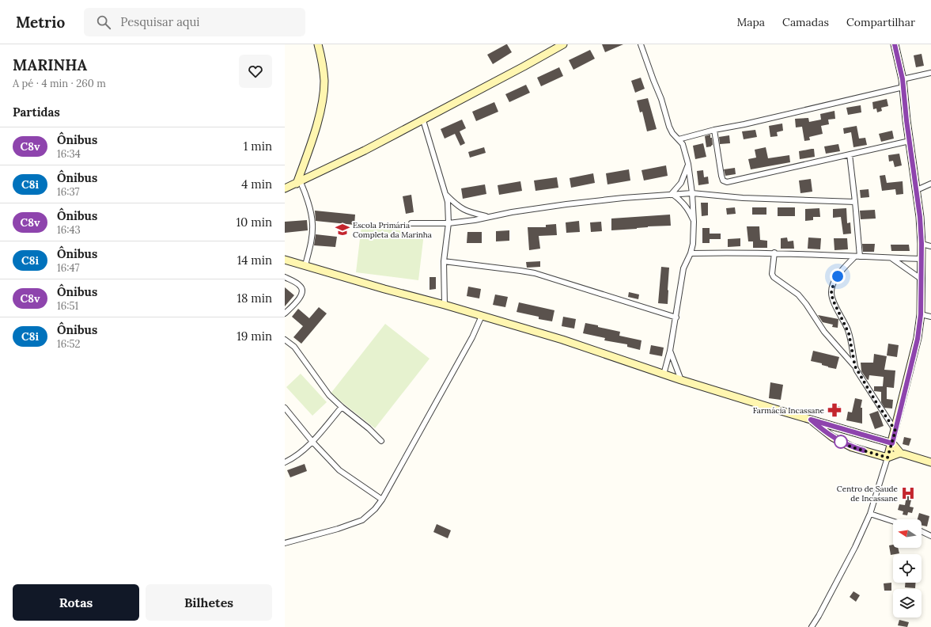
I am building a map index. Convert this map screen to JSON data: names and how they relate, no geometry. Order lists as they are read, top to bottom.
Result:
{
  "places": {
    "school or university": ["Escola Primária Completa da Marinha"],
    "pharmacy": ["Farmácia Incassane"],
    "hospital": ["Centro de Saude de Incassane"]
  },
  "lines": ["bus line C8v"],
  "north": "left",
  "page": {
    "header": "Metrio",
    "search": "Pesquisar aqui",
    "nav": ["Mapa", "Camadas", "Compartilhar"],
    "heading": [
      ["MARINHA", "A pé · 4 min · 260 m"],
      "Partidas"
    ],
    "list": [
      {
        "mark": "C8v",
        "name": "Ônibus",
        "note": "16:34",
        "value": "1 min"
      },
      {
        "mark": "C8i",
        "name": "Ônibus",
        "note": "16:37",
        "value": "4 min"
      },
      {
        "mark": "C8v",
        "name": "Ônibus",
        "note": "16:43",
        "value": "10 min"
      },
      {
        "mark": "C8i",
        "name": "Ônibus",
        "note": "16:47",
        "value": "14 min"
      },
      {
        "mark": "C8v",
        "name": "Ônibus",
        "note": "16:51",
        "value": "18 min"
      },
      {
        "mark": "C8i",
        "name": "Ônibus",
        "note": "16:52",
        "value": "19 min"
      }
    ],
    "buttons": ["Rotas", "Bilhetes"]
  }
}
